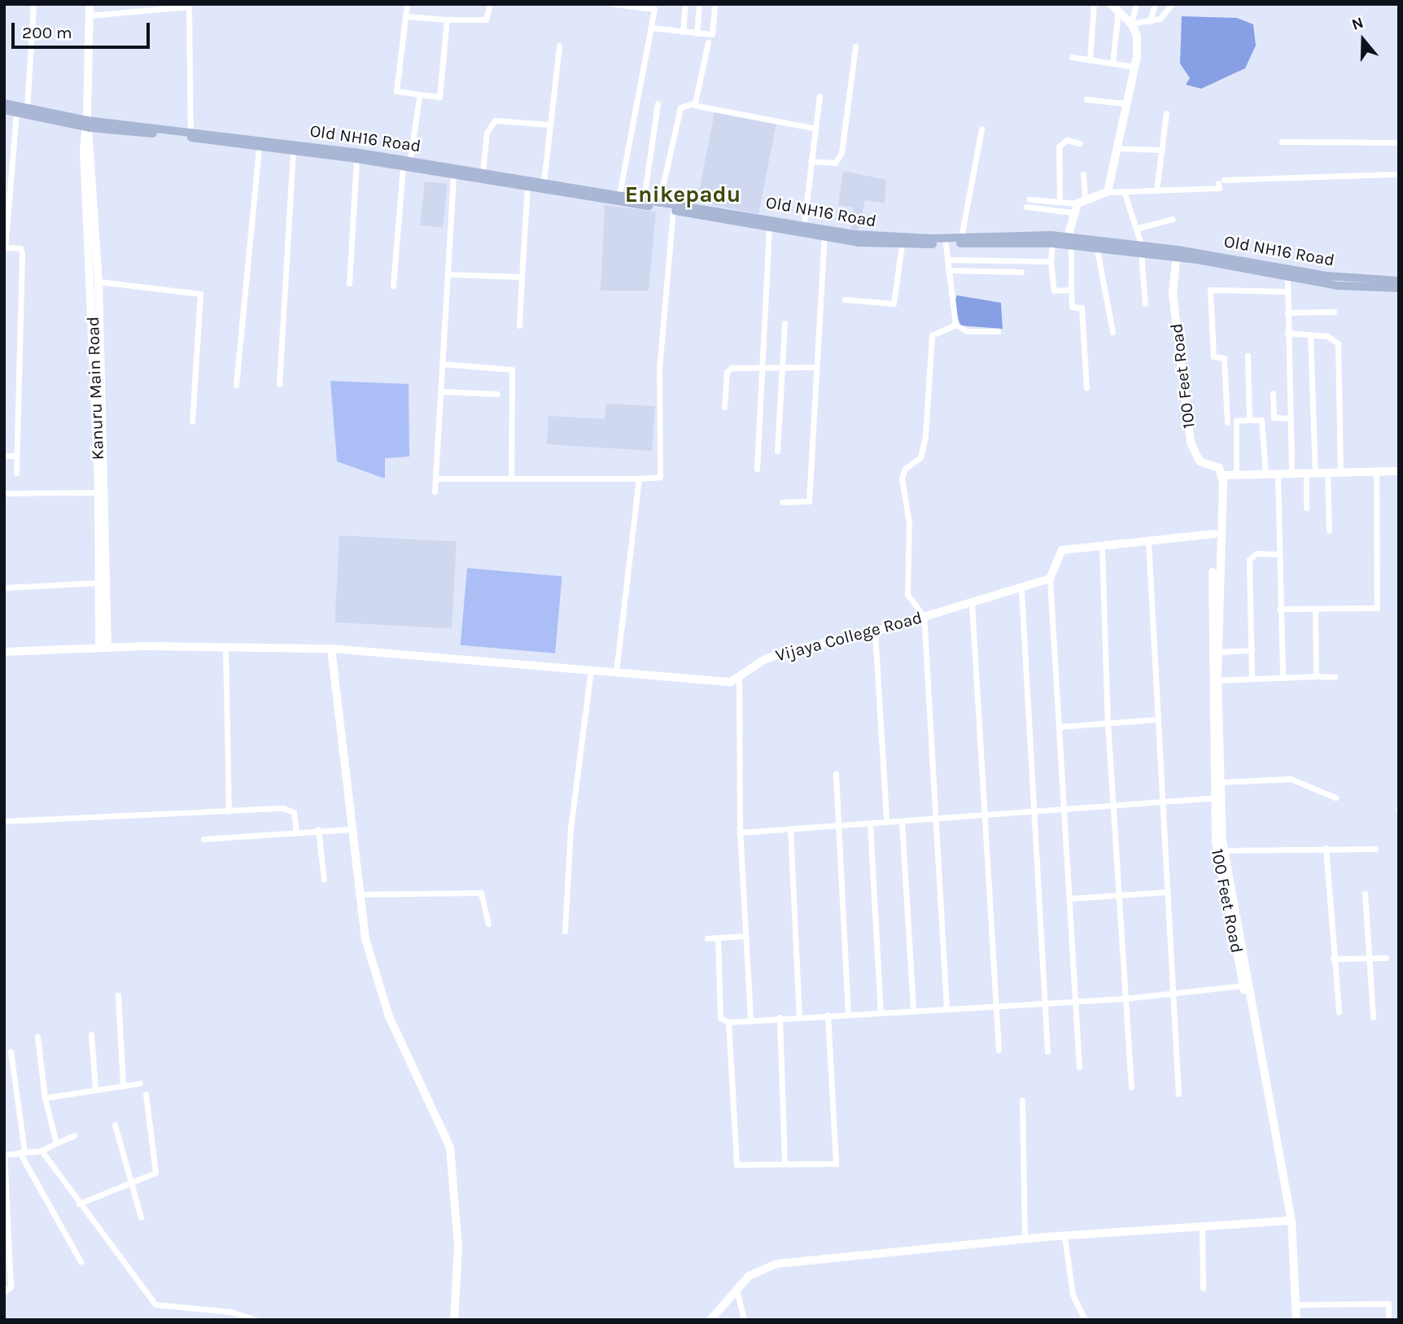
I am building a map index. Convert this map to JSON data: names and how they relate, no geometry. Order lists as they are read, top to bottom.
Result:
{
  "streets": {
    "main road": ["Old NH16 Road"],
    "street": ["100 Feet Road", "Kanuru Main Road", "Vijaya College Road"]
  },
  "crossings": [
    ["Old NH16 Road", "100 Feet Road"],
    ["Old NH16 Road", "Kanuru Main Road"]
  ],
  "districts": ["Enikepadu"],
  "scale_bar": "200 m",
  "north": "top"
}
